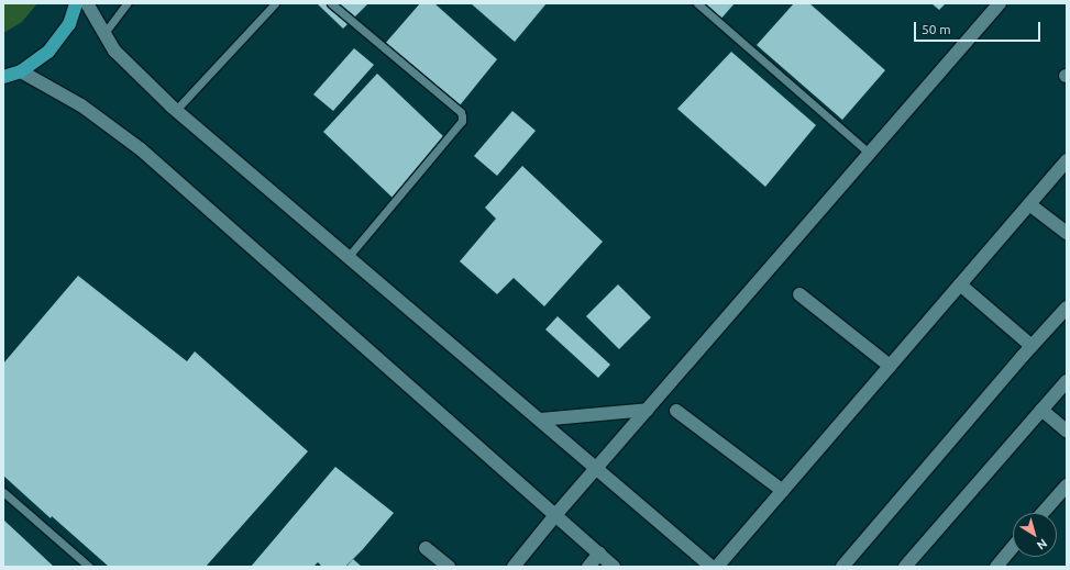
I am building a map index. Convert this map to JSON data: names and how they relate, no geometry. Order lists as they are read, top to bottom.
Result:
{
  "scale_bar": "50 m",
  "north": "bottom right"
}
